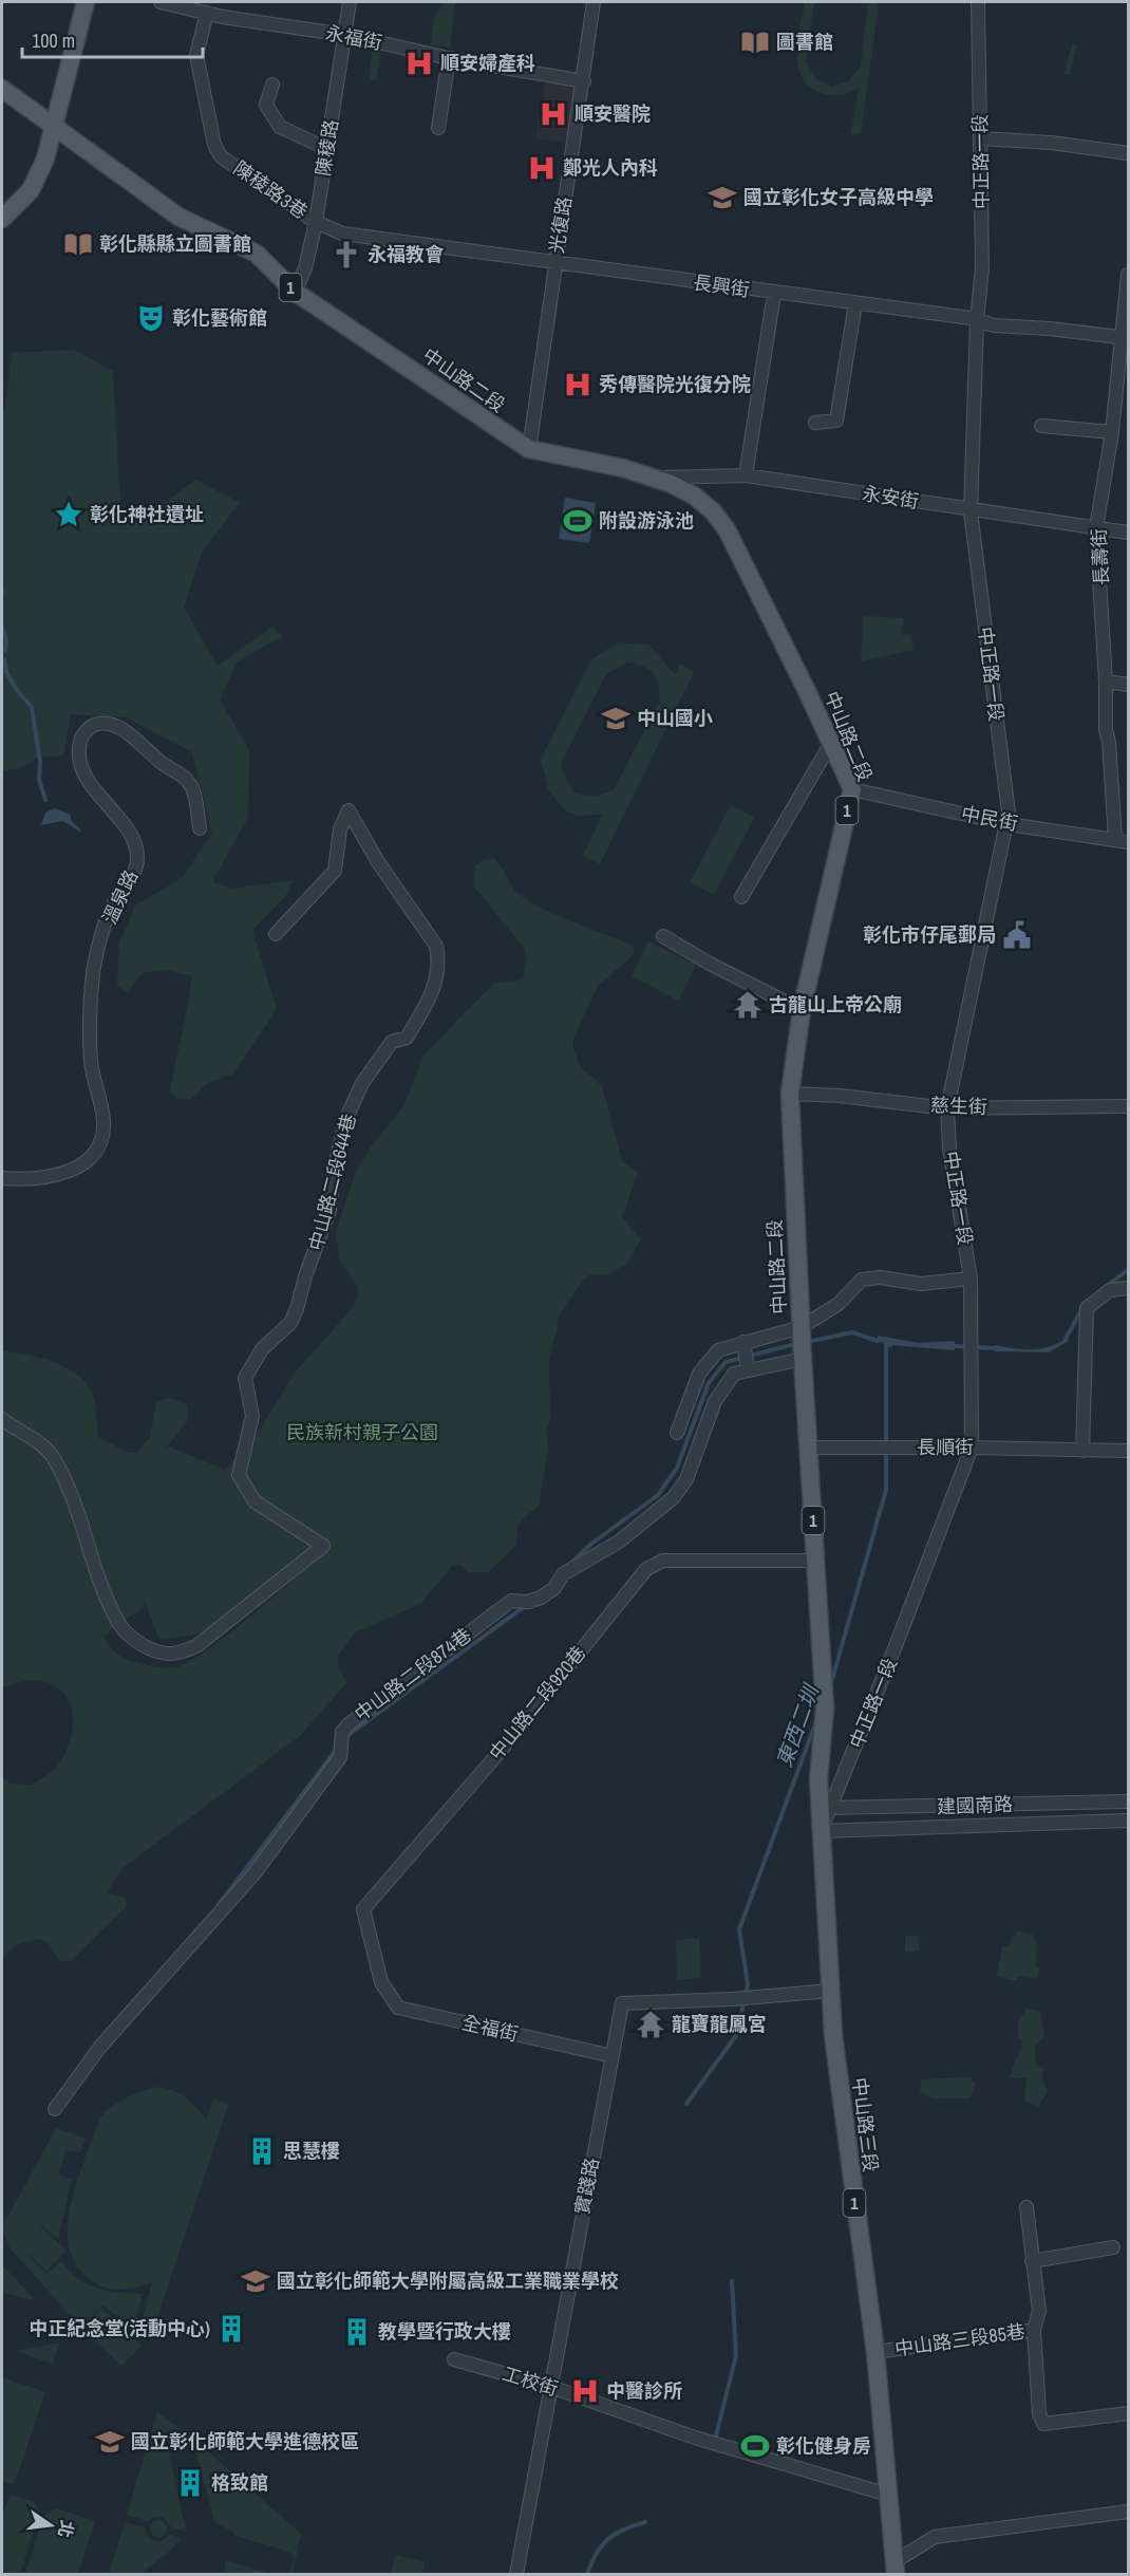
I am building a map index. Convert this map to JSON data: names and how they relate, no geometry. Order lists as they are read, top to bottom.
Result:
{
  "streets": {
    "main road": ["1", "中山路二段", "中山路三段"],
    "street": [
      "永福街",
      "陳稜路",
      "中正路一段",
      "陳稜路3巷",
      "光復路",
      "長興街",
      "永安街",
      "長壽街",
      "中民街",
      "溫泉路",
      "慈生街",
      "中山路二段644巷",
      "長順街",
      "中山路二段874巷",
      "中山路二段920巷",
      "建國南路",
      "全福街",
      "實踐路",
      "中山路三段85巷",
      "工校街"
    ]
  },
  "crossings": [
    ["永福街", "陳稜路"],
    ["永福街", "陳稜路3巷"],
    ["永福街", "光復路"],
    ["陳稜路", "陳稜路3巷"],
    ["陳稜路", "長興街"],
    ["陳稜路", "中山路二段"],
    ["中正路一段", "長興街"],
    ["中正路一段", "中山路二段"],
    ["中正路一段", "永安街"],
    ["中正路一段", "中民街"],
    ["中正路一段", "慈生街"],
    ["中正路一段", "長順街"],
    ["中正路一段", "建國南路"],
    ["陳稜路3巷", "長興街"],
    ["光復路", "長興街"],
    ["光復路", "中山路二段"],
    ["長興街", "長壽街"],
    ["中山路二段", "永安街"],
    ["中山路二段", "中民街"],
    ["中山路二段", "慈生街"],
    ["中山路二段", "長順街"],
    ["中山路二段", "中山路二段874巷"],
    ["中山路二段", "中山路二段920巷"],
    ["中山路二段", "建國南路"],
    ["中山路二段", "中山路三段"],
    ["永安街", "長壽街"],
    ["長壽街", "中民街"],
    ["中山路二段920巷", "全福街"],
    ["建國南路", "中山路三段"],
    ["全福街", "實踐路"],
    ["中山路三段", "實踐路"],
    ["中山路三段", "中山路三段85巷"],
    ["中山路三段", "工校街"],
    ["實踐路", "工校街"]
  ],
  "water": ["東西二圳"],
  "parks": ["民族新村親子公園"],
  "places": {
    "library": ["圖書館", "彰化縣縣立圖書館"],
    "hospital": [
      "順安婦產科",
      "順安醫院",
      "鄭光人內科",
      "秀傳醫院光復分院",
      "中醫診所"
    ],
    "school or university": [
      "國立彰化女子高級中學",
      "中山國小",
      "國立彰化師範大學附屬高級工業職業學校",
      "國立彰化師範大學進德校區"
    ],
    "church": ["永福教會"],
    "theatre": ["彰化藝術館"],
    "place": ["彰化神社遺址"],
    "sports": ["附設游泳池", "彰化健身房"],
    "public building": ["彰化市仔尾郵局"],
    "temple": ["古龍山上帝公廟", "龍寶龍鳳宮"],
    "building": [
      "思慧樓",
      "中正紀念堂(活動中心)",
      "教學暨行政大樓",
      "格致館"
    ]
  },
  "scale_bar": "100 m",
  "north": "right"
}
